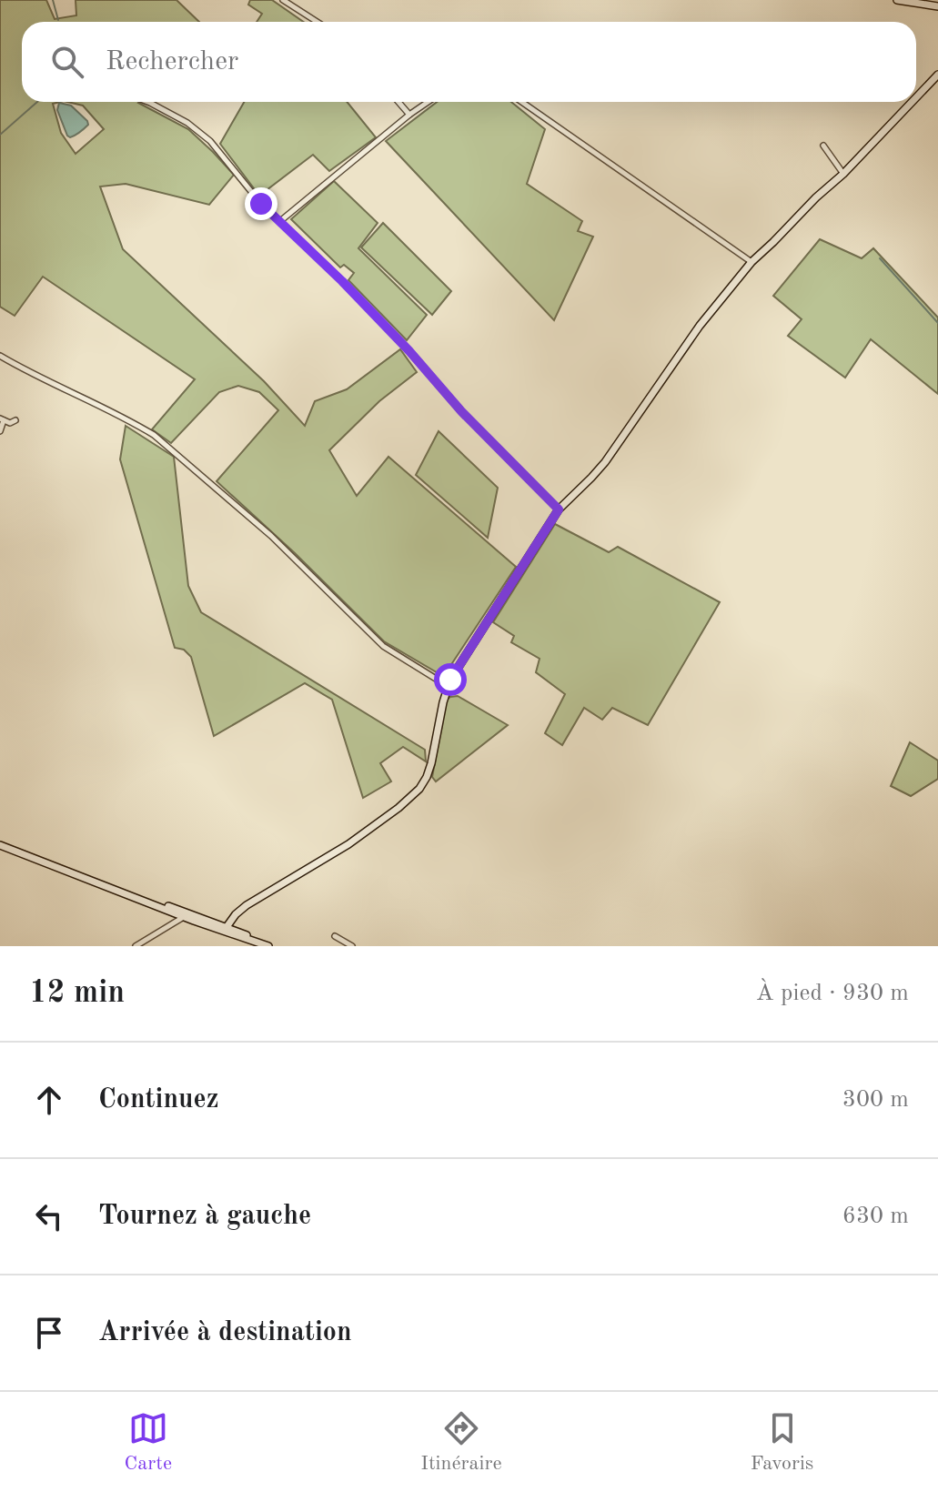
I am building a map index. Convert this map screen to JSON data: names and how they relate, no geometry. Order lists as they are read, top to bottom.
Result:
{
  "page": {
    "search": "Rechercher",
    "heading": ["12 min", "À pied · 930 m"],
    "list": [
      ["Continuez", "300 m"],
      ["Tournez à gauche", "630 m"],
      "Arrivée à destination"
    ],
    "nav": ["Carte", "Itinéraire", "Favoris"]
  }
}
